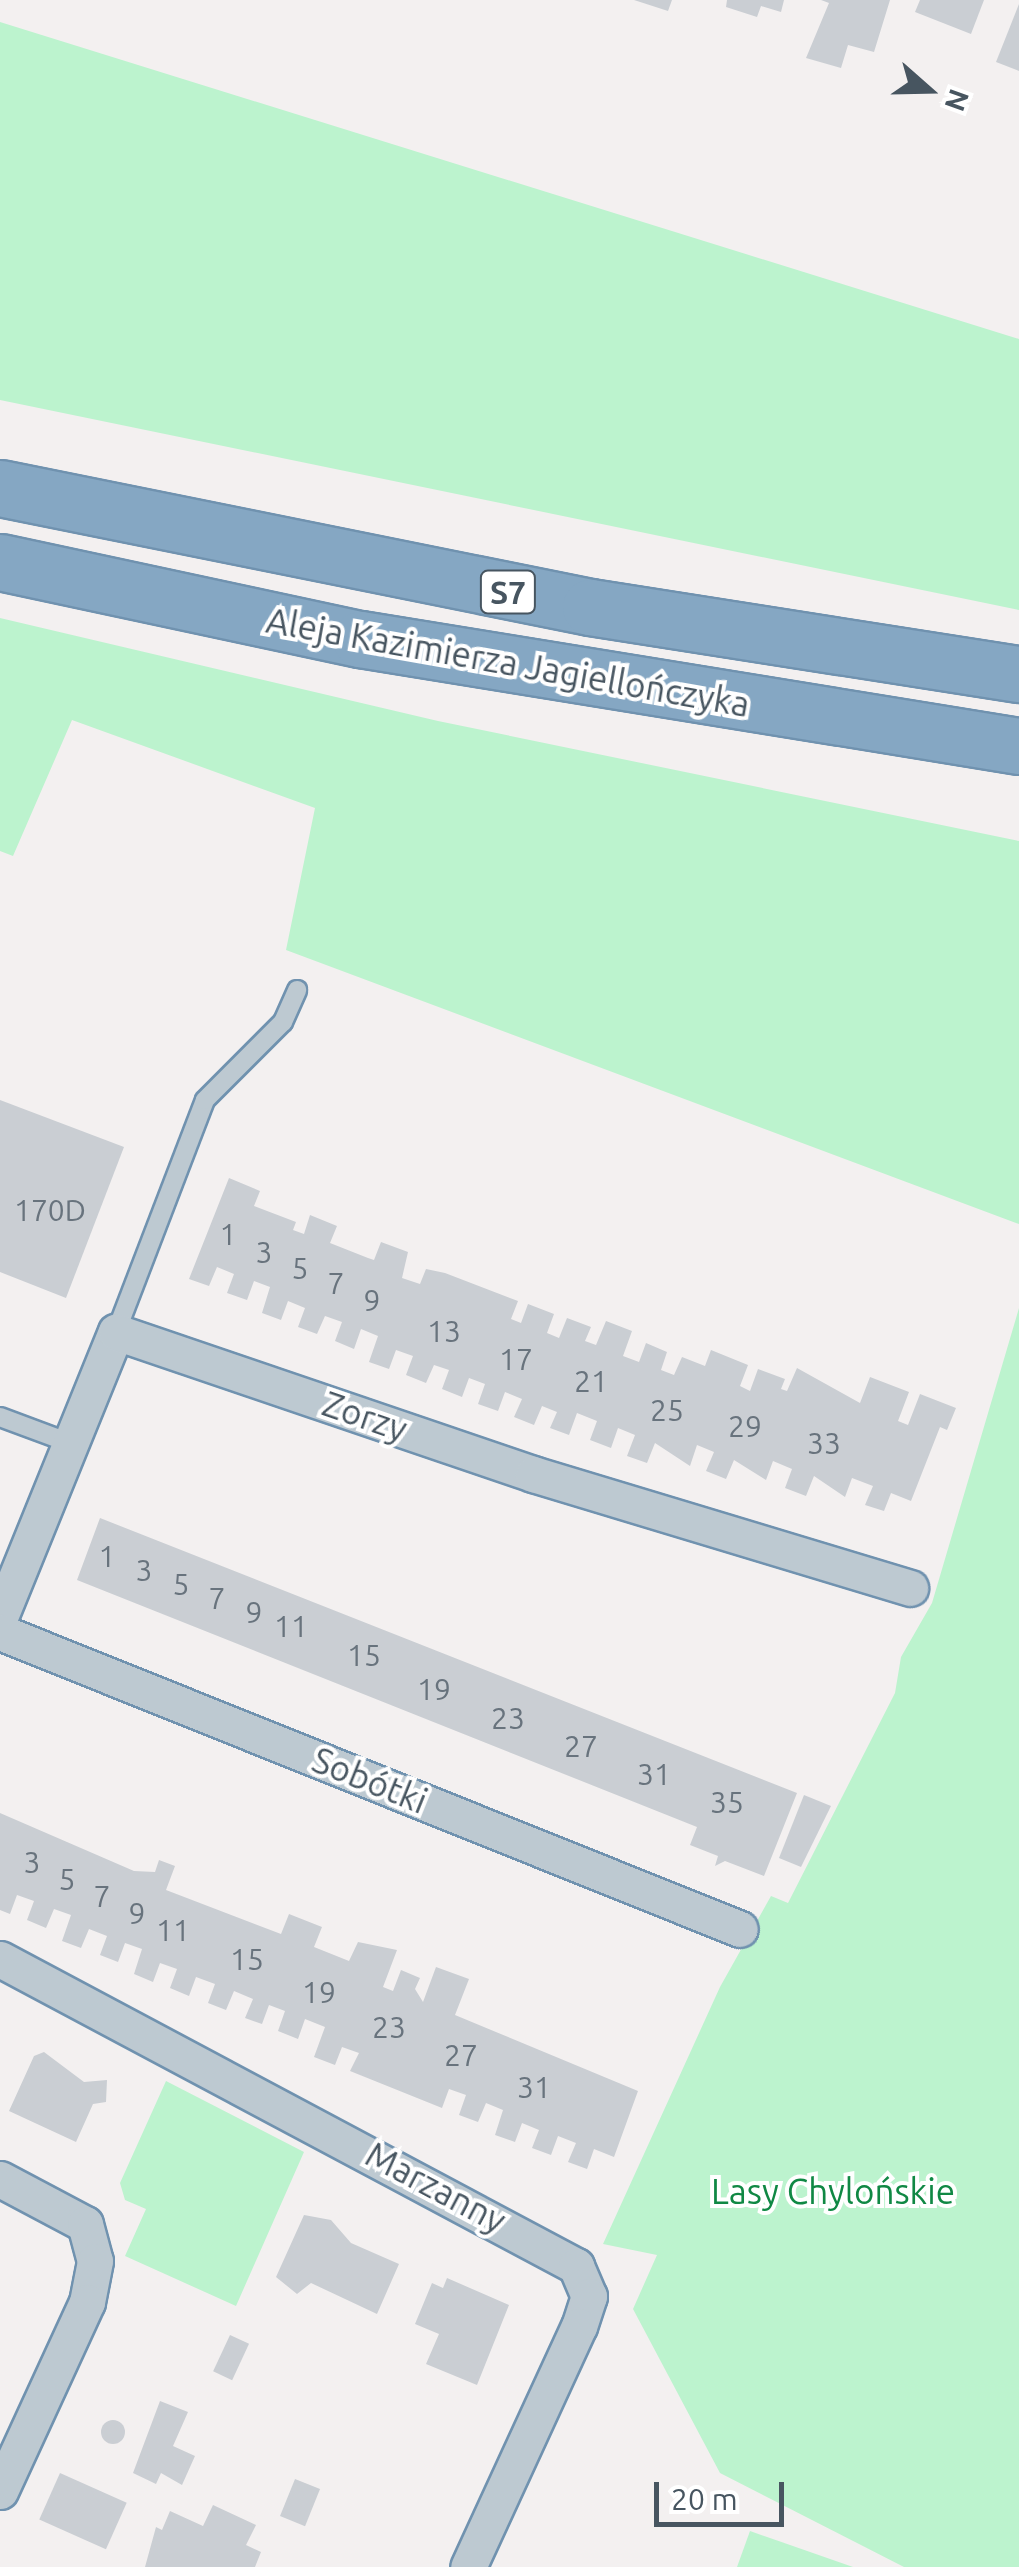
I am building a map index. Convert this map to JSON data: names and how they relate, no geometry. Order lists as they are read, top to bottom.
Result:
{
  "streets": {
    "highway": ["S7", "Aleja Kazimierza Jagiellończyka"],
    "street": ["Zorzy", "Sobótki", "Marzanny"]
  },
  "parks": ["Lasy Chylońskie"],
  "house_numbers": [
    "170D",
    "1",
    "3",
    "5",
    "7",
    "9",
    "13",
    "17",
    "21",
    "25",
    "29",
    "33",
    "1",
    "3",
    "5",
    "7",
    "9",
    "11",
    "15",
    "19",
    "23",
    "27",
    "31",
    "35",
    "3",
    "5",
    "7",
    "9",
    "11",
    "15",
    "19",
    "23",
    "27",
    "31"
  ],
  "scale_bar": "20 m",
  "north": "right"
}
